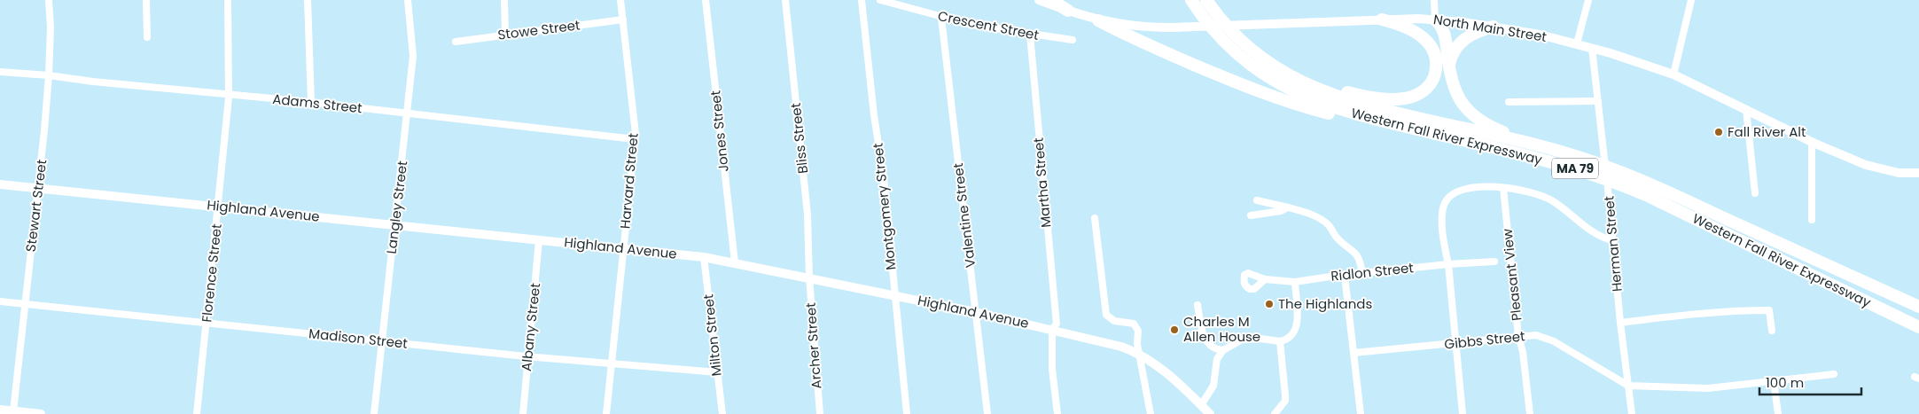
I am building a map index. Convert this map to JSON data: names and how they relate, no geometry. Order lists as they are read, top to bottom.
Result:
{
  "streets": {
    "highway": ["Western Fall River Expressway", "MA 79"],
    "street": [
      "Crescent Street",
      "North Main Street",
      "Stowe Street",
      "Adams Street",
      "Jones Street",
      "Bliss Street",
      "Harvard Street",
      "Martha Street",
      "Stewart Street",
      "Montgomery Street",
      "Langley Street",
      "Highland Avenue",
      "Valentine Street",
      "Herman Street",
      "Ridlon Street",
      "Florence Street",
      "Pleasant View",
      "Albany Street",
      "Milton Street",
      "Madison Street",
      "Gibbs Street",
      "Archer Street"
    ]
  },
  "crossings": [
    ["Crescent Street", "Martha Street"],
    ["Crescent Street", "Valentine Street"],
    ["North Main Street", "Herman Street"],
    ["Stowe Street", "Harvard Street"],
    ["Adams Street", "Harvard Street"],
    ["Adams Street", "Stewart Street"],
    ["Adams Street", "Langley Street"],
    ["Adams Street", "Florence Street"],
    ["Jones Street", "Highland Avenue"],
    ["Bliss Street", "Highland Avenue"],
    ["Bliss Street", "Archer Street"],
    ["Harvard Street", "Highland Avenue"],
    ["Harvard Street", "Madison Street"],
    ["Martha Street", "Highland Avenue"],
    ["Stewart Street", "Highland Avenue"],
    ["Stewart Street", "Madison Street"],
    ["Montgomery Street", "Highland Avenue"],
    ["Langley Street", "Highland Avenue"],
    ["Langley Street", "Madison Street"],
    ["Highland Avenue", "Valentine Street"],
    ["Highland Avenue", "Florence Street"],
    ["Highland Avenue", "Albany Street"],
    ["Highland Avenue", "Milton Street"],
    ["Highland Avenue", "Archer Street"],
    ["Herman Street", "Gibbs Street"],
    ["Florence Street", "Madison Street"],
    ["Pleasant View", "Gibbs Street"],
    ["Albany Street", "Madison Street"],
    ["Milton Street", "Madison Street"]
  ],
  "places": ["Fall River Alt", "The Highlands", "Charles M Allen House"],
  "scale_bar": "100 m"
}
